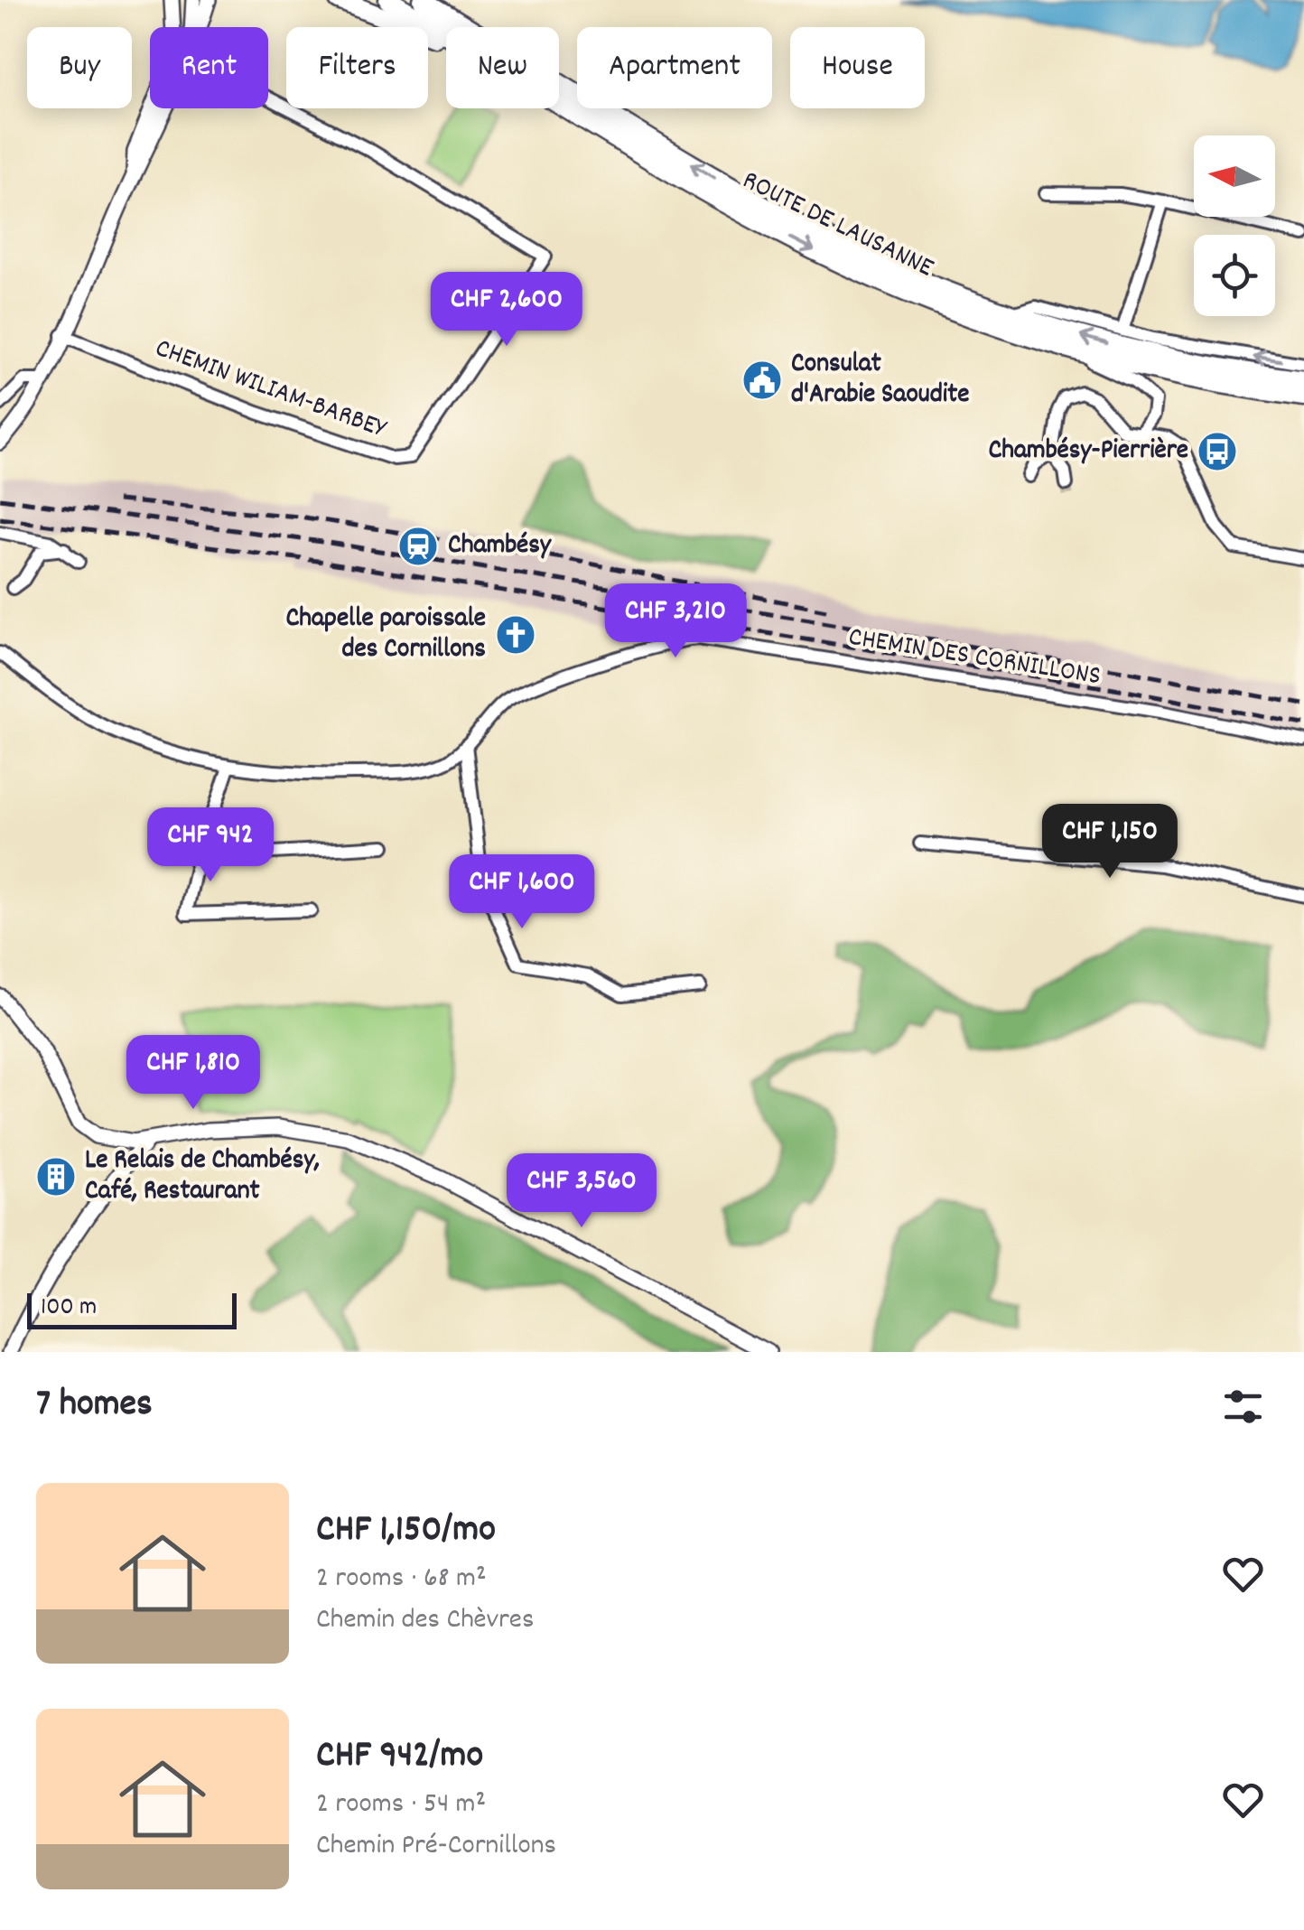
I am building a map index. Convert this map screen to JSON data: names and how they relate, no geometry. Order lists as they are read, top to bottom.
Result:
{
  "streets": {
    "main road": ["ROUTE DE LAUSANNE"],
    "street": ["CHEMIN WILIAM-BARBEY", "CHEMIN DES CORNILLONS"]
  },
  "places": {
    "public building": ["Consulat d'Arabie Saoudite"],
    "bus stop": ["Chambésy-Pierrière"],
    "station": ["Chambésy"],
    "church": ["Chapelle paroissale des Cornillons"],
    "building": ["Le Relais de Chambésy, Café, Restaurant"]
  },
  "scale_bar": "100 m",
  "north": "left",
  "page": {
    "chip": [
      "Buy",
      "Rent",
      "Filters",
      "New",
      "Apartment",
      "House"
    ],
    "price": [
      "CHF 2,600",
      "CHF 3,210",
      "CHF 1,150",
      "CHF 942",
      "CHF 1,600",
      "CHF 1,810",
      "CHF 3,560"
    ],
    "scale": "100 m",
    "heading": "7 homes",
    "list": [
      {
        "name": "CHF 1,150/mo",
        "note": "2 rooms · 68 m² · Chemin des Chèvres"
      },
      {
        "name": "CHF 942/mo",
        "note": "2 rooms · 54 m² · Chemin Pré-Cornillons"
      }
    ]
  }
}
